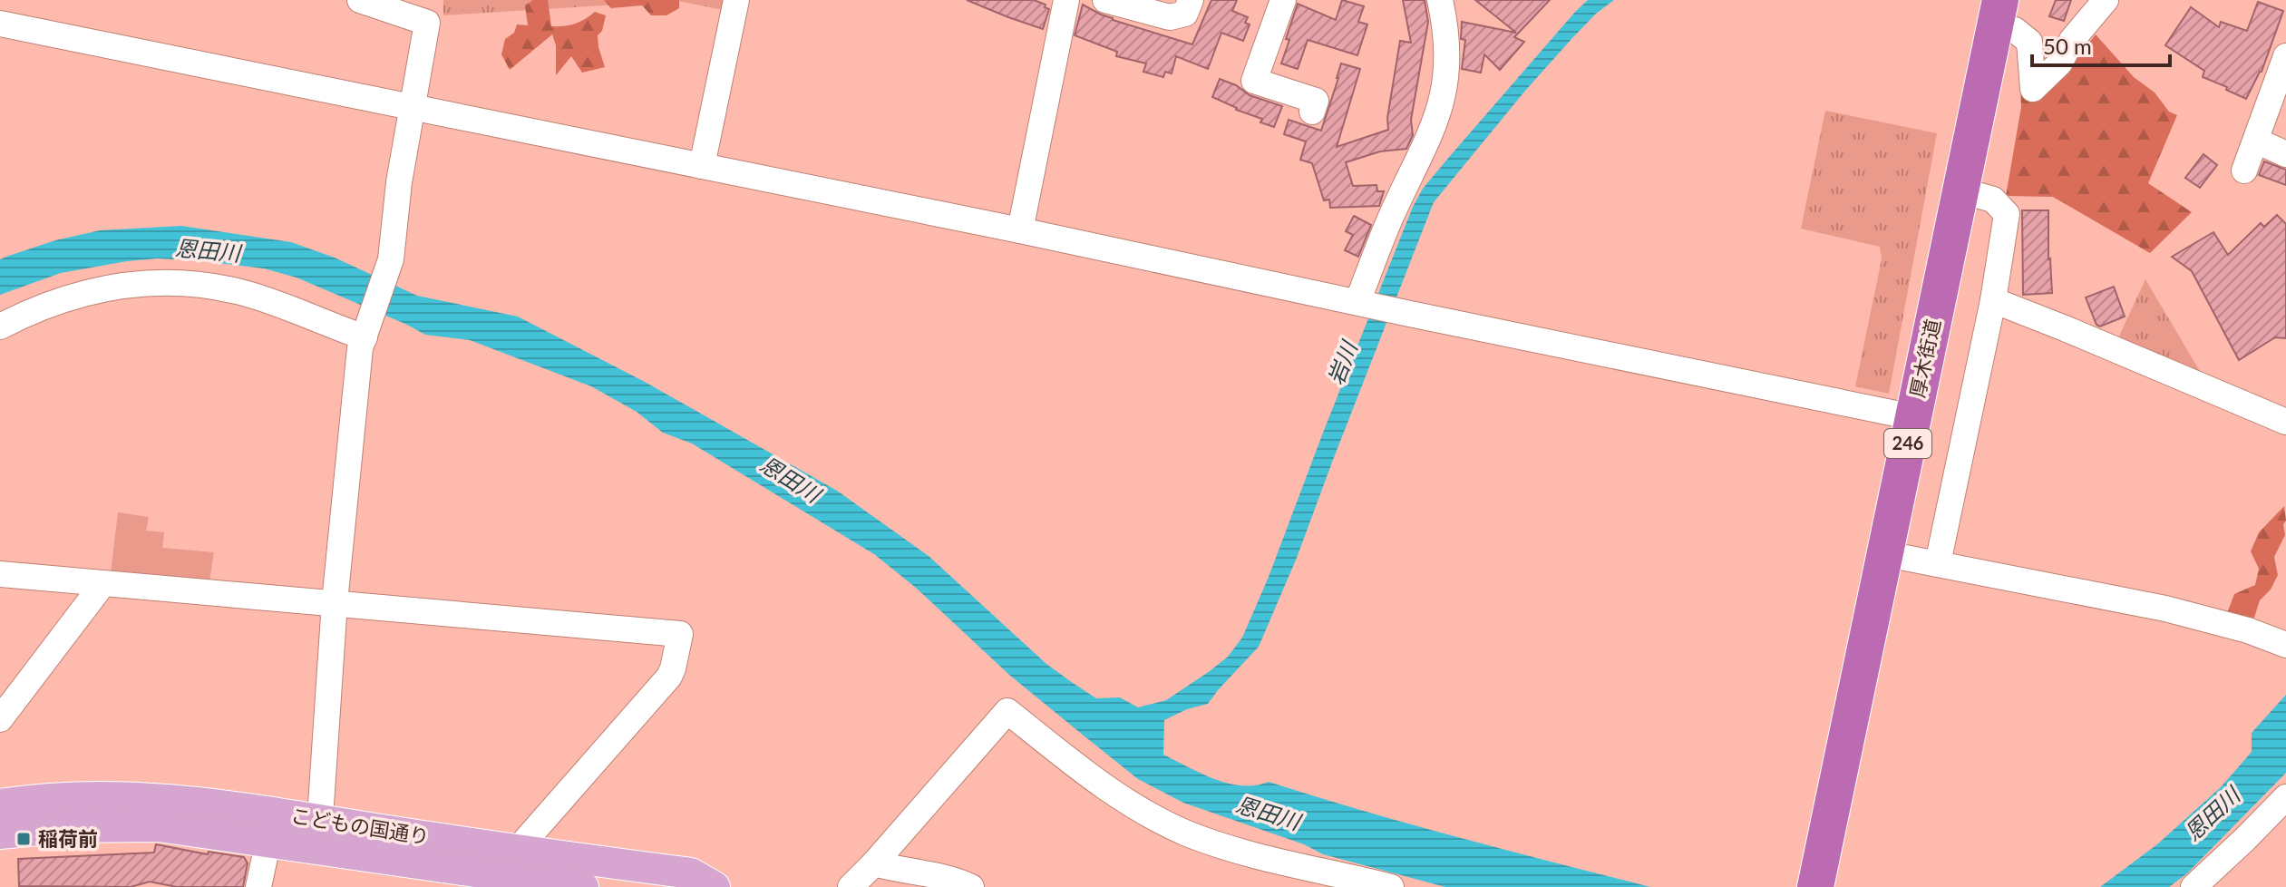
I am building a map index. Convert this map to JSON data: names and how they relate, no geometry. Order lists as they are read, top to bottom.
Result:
{
  "streets": {
    "highway": ["厚木街道", "246"],
    "main road": ["こどもの国通り"]
  },
  "water": ["恩田川", "岩川"],
  "places": {
    "transit": ["稲荷前"]
  },
  "scale_bar": "50 m"
}
